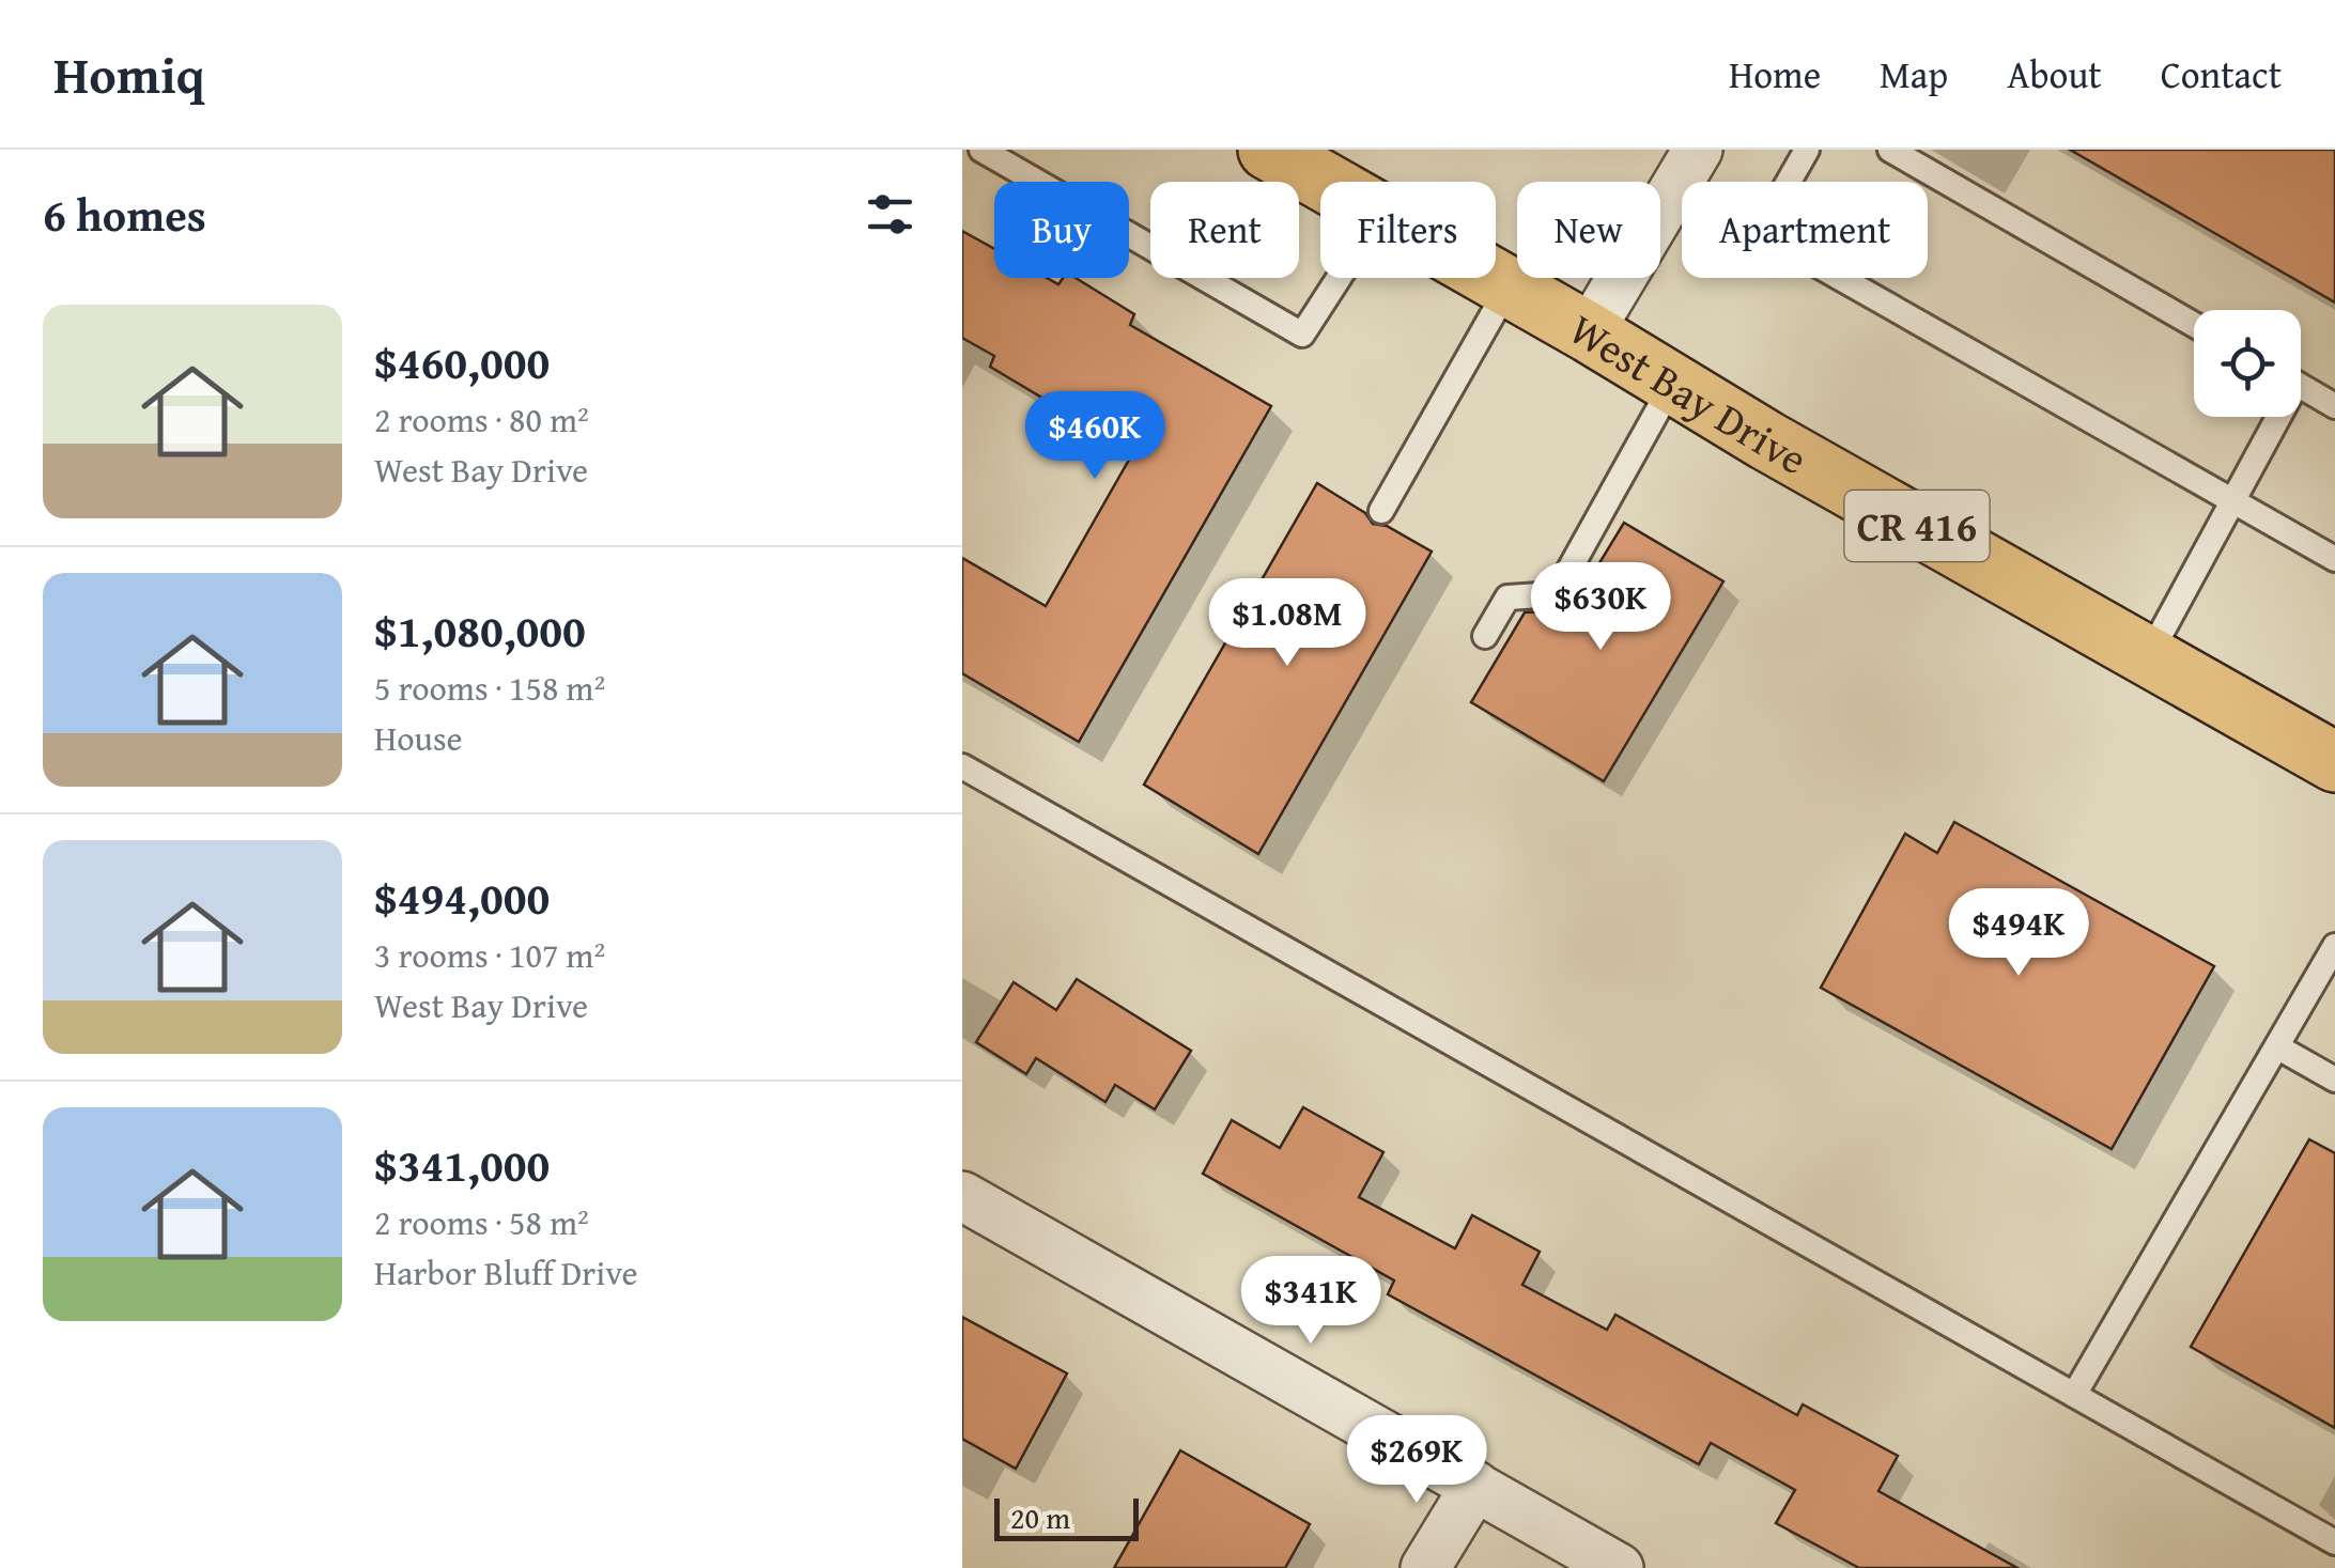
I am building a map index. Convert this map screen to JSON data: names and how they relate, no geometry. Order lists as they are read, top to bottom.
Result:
{
  "streets": {
    "main road": ["West Bay Drive", "CR 416"]
  },
  "scale_bar": "20 m",
  "page": {
    "header": "Homiq",
    "nav": [
      "Home",
      "Map",
      "About",
      "Contact"
    ],
    "heading": "6 homes",
    "chip": [
      "Buy",
      "Rent",
      "Filters",
      "New",
      "Apartment"
    ],
    "list": [
      {
        "name": "$460,000",
        "note": "2 rooms · 80 m² · West Bay Drive"
      },
      {
        "name": "$1,080,000",
        "note": "5 rooms · 158 m² · House"
      },
      {
        "name": "$494,000",
        "note": "3 rooms · 107 m² · West Bay Drive"
      },
      {
        "name": "$341,000",
        "note": "2 rooms · 58 m² · Harbor Bluff Drive"
      }
    ],
    "price": [
      "$460K",
      "$630K",
      "$1.08M",
      "$494K",
      "$341K",
      "$269K"
    ],
    "scale": "20 m"
  }
}
